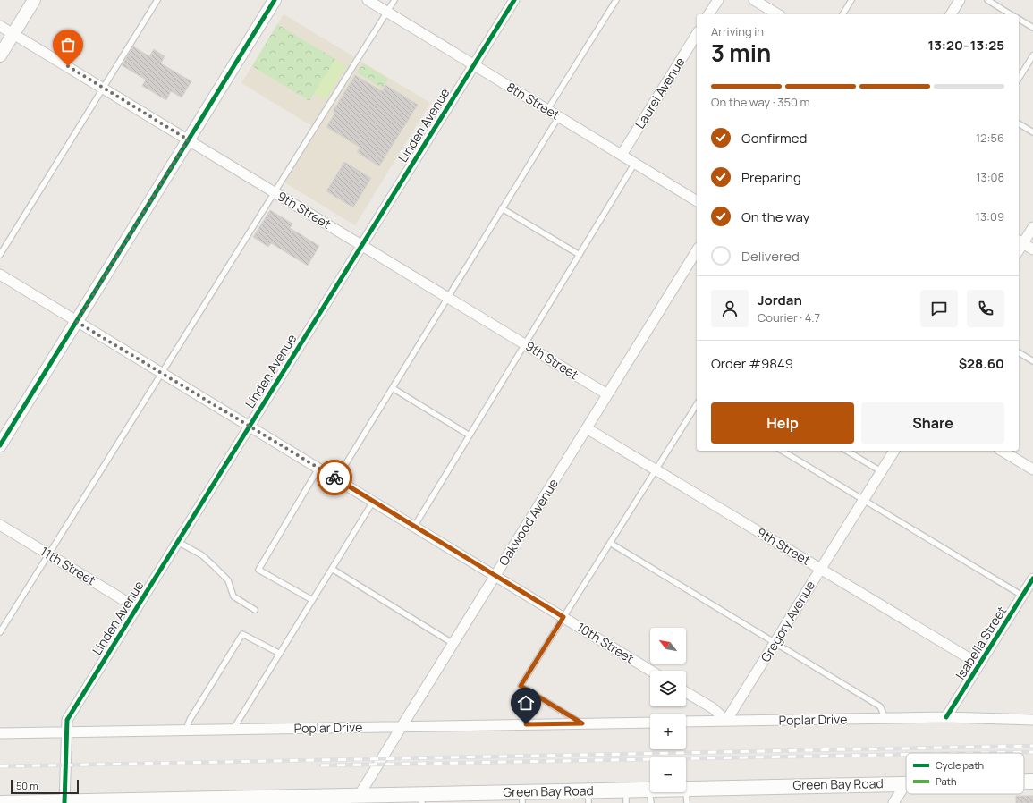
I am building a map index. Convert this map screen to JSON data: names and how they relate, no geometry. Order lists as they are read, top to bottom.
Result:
{
  "streets": {
    "main road": ["Green Bay Road"],
    "street": [
      "Laurel Avenue",
      "8th Street",
      "Linden Avenue",
      "9th Street",
      "Oakwood Avenue",
      "11th Street",
      "Gregory Avenue",
      "10th Street",
      "Isabella Street",
      "Poplar Drive"
    ]
  },
  "crossings": [
    ["Laurel Avenue", "8th Street"],
    ["8th Street", "Linden Avenue"],
    ["Linden Avenue", "9th Street"],
    ["Linden Avenue", "11th Street"],
    ["Linden Avenue", "10th Street"],
    ["Linden Avenue", "Poplar Drive"],
    ["Linden Avenue", "Green Bay Road"],
    ["9th Street", "Oakwood Avenue"],
    ["9th Street", "Gregory Avenue"],
    ["9th Street", "Isabella Street"],
    ["Oakwood Avenue", "10th Street"],
    ["Oakwood Avenue", "Poplar Drive"],
    ["Oakwood Avenue", "Green Bay Road"],
    ["Gregory Avenue", "Poplar Drive"],
    ["Isabella Street", "Poplar Drive"]
  ],
  "legend": ["Cycle path", "Path"],
  "scale_bar": "50 m",
  "north": "top left",
  "page": {
    "heading": ["3 min", "Arriving in", "13:20–13:25"],
    "panel": [
      "Jordan",
      "Courier · 4.7",
      "Order #9849",
      "$28.60"
    ],
    "bar": "On the way · 350 m",
    "list": [
      ["Confirmed", "12:56"],
      ["Preparing", "13:08"],
      ["On the way", "13:09"],
      "Delivered"
    ],
    "buttons": ["Help", "Share"],
    "map_buttons": ["+", "−"],
    "scale": "50 m"
  }
}
